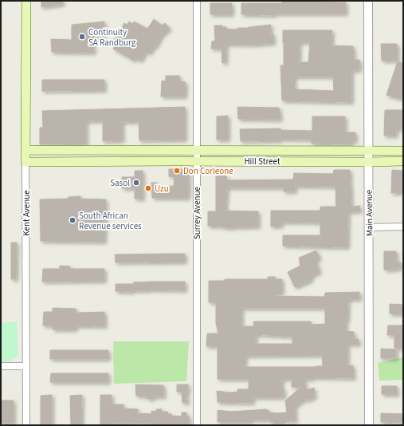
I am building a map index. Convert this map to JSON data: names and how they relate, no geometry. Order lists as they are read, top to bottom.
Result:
{
  "streets": {
    "main road": ["Hill Street", "Kent Avenue"],
    "street": ["Surrey Avenue", "Main Avenue"]
  },
  "crossings": [
    ["Hill Street", "Kent Avenue"],
    ["Hill Street", "Surrey Avenue"],
    ["Hill Street", "Main Avenue"]
  ],
  "places": [
    "Continuity SA Randburg",
    "Don Corleone",
    "Sasol",
    "Uzu",
    "South African Revenue services"
  ]
}
